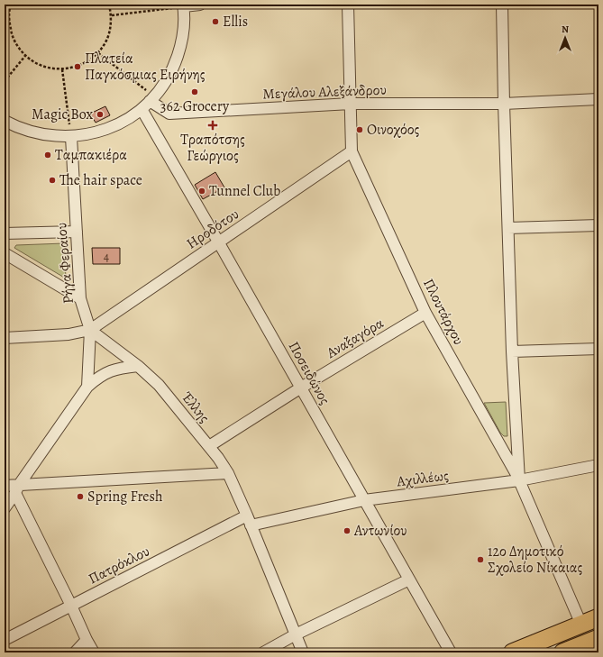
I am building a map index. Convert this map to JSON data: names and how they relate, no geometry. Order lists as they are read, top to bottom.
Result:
{
  "streets": {
    "street": [
      "Μεγάλου Αλεξάνδρου",
      "Ηροδότου",
      "Ρήγα Φεραίου",
      "Πλουτάρχου",
      "Αναξαγόρα",
      "Ποσειδώνος",
      "Έλλης",
      "Αχιλλέως",
      "Πατρόκλου"
    ]
  },
  "crossings": [
    ["Ηροδότου", "Ρήγα Φεραίου"],
    ["Ηροδότου", "Πλουτάρχου"],
    ["Ηροδότου", "Ποσειδώνος"],
    ["Ηροδότου", "Έλλης"],
    ["Ρήγα Φεραίου", "Έλλης"],
    ["Πλουτάρχου", "Αναξαγόρα"],
    ["Πλουτάρχου", "Αχιλλέως"],
    ["Αναξαγόρα", "Ποσειδώνος"],
    ["Αναξαγόρα", "Έλλης"],
    ["Ποσειδώνος", "Αχιλλέως"],
    ["Έλλης", "Αχιλλέως"],
    ["Έλλης", "Πατρόκλου"],
    ["Αχιλλέως", "Πατρόκλου"]
  ],
  "places": {
    "other": [
      "Ellis",
      "Πλατεία Παγκόσμιας Ειρήνης",
      "362 Grocery",
      "Magic Box",
      "Οινοχόος",
      "Ταμπακιέρα",
      "The hair space",
      "Tunnel Club",
      "Spring Fresh",
      "Αντωνίου",
      "12ο Δημοτικό Σχολείο Νίκαιας"
    ],
    "health": ["Τραπότσης Γεώργιος"]
  },
  "house_numbers": ["4"],
  "north": "top"
}
